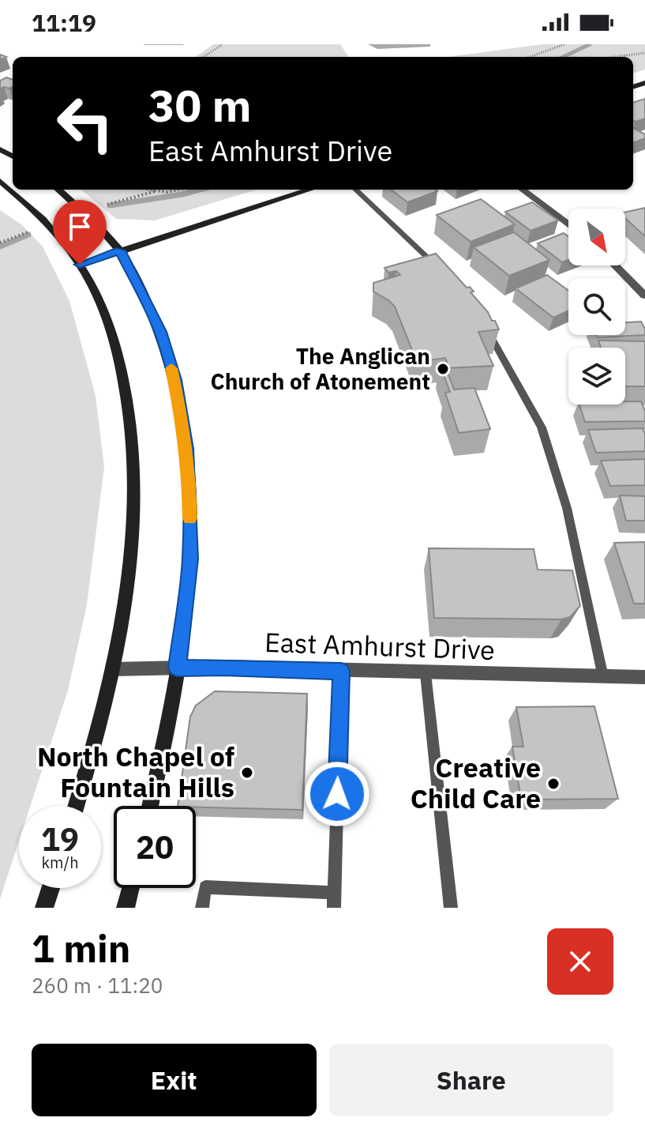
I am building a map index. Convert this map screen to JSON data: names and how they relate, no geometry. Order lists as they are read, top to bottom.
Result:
{
  "streets": {
    "street": ["East Amhurst Drive"]
  },
  "places": ["The Anglican Church of Atonement", "North Chapel of Fountain Hills", "Creative Child Care"],
  "north": "bottom right",
  "page": {
    "status": "11:19",
    "turn": ["30 m", "East Amhurst Drive"],
    "speed": "19 km/h",
    "limit": "20",
    "heading": ["1 min", "260 m · 11:20"],
    "buttons": ["Exit", "Share"]
  }
}
